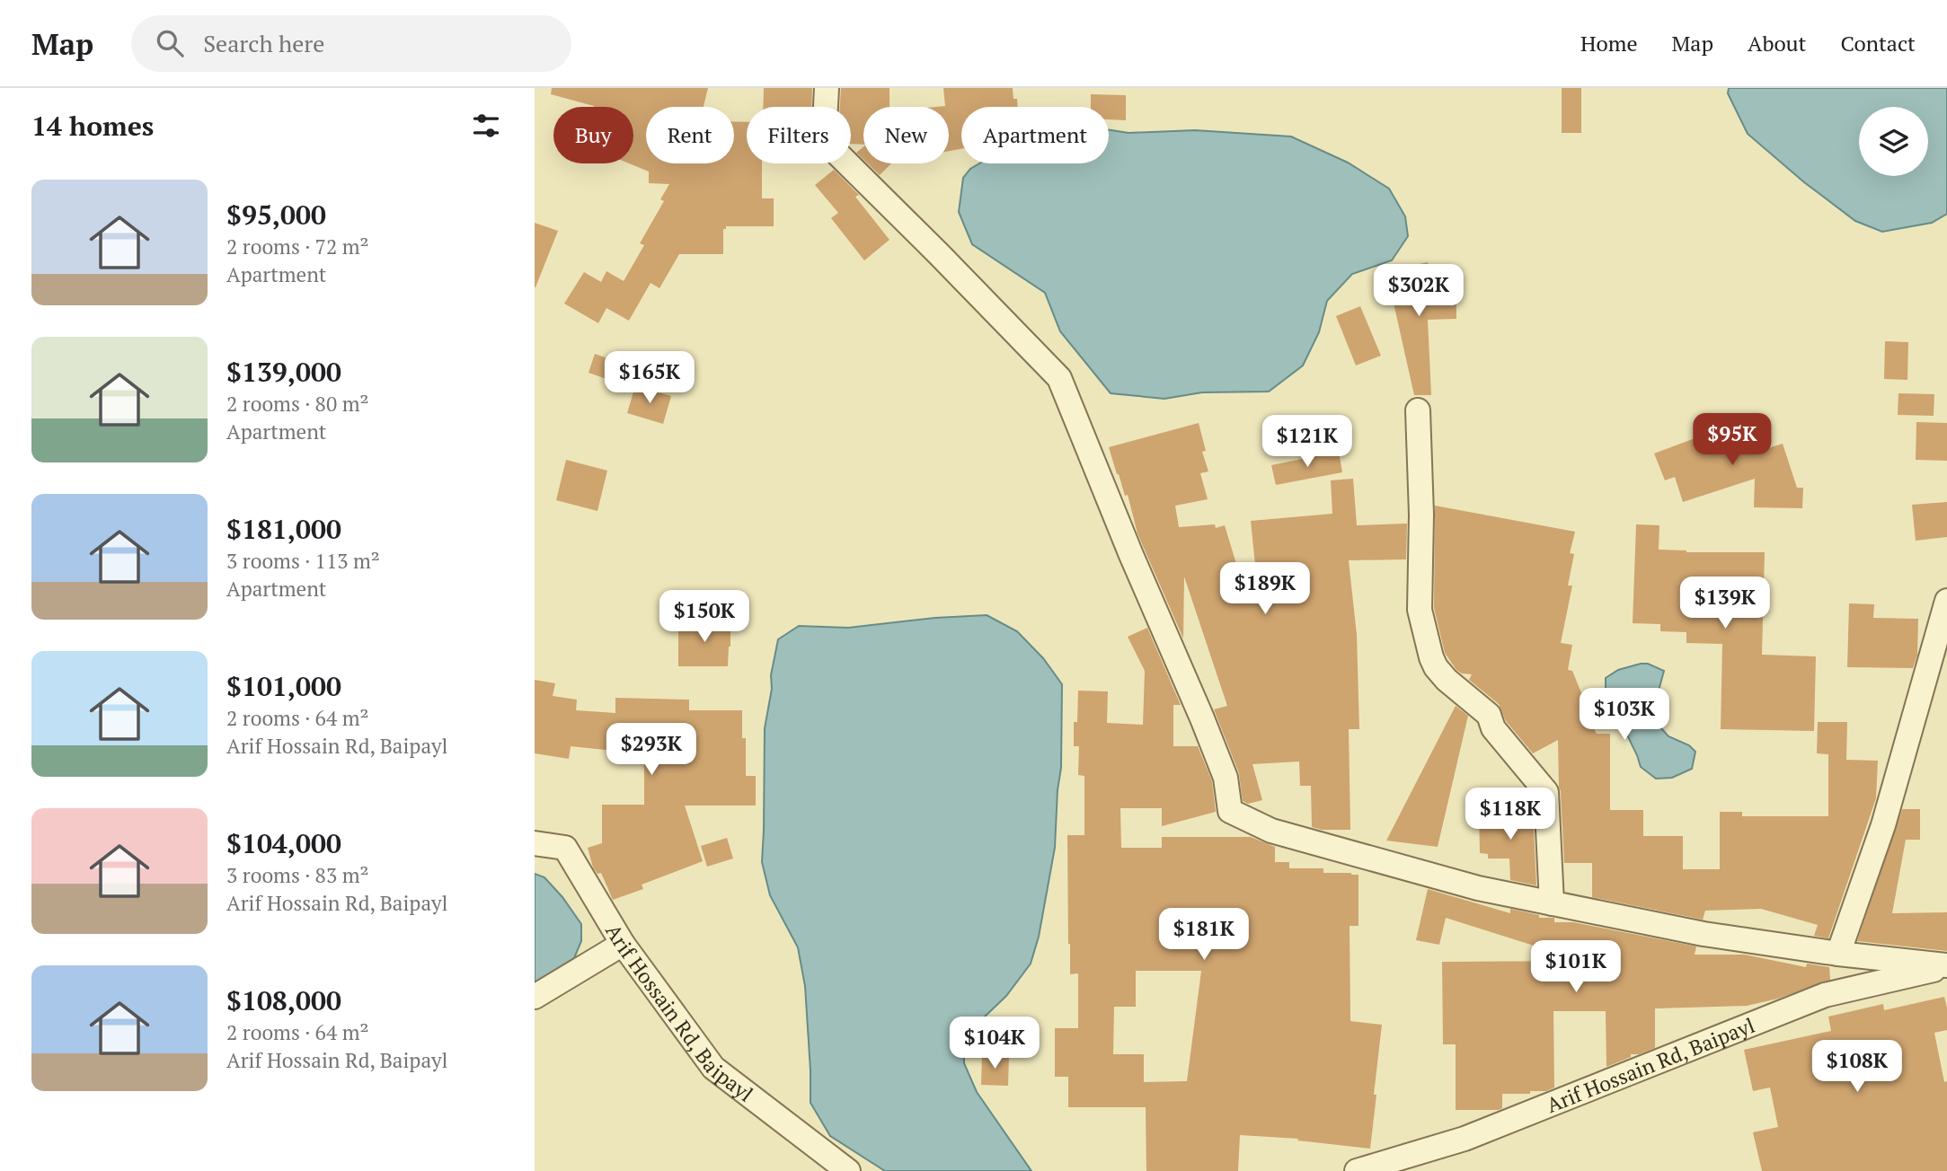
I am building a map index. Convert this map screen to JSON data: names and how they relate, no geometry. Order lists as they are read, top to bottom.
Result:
{
  "streets": {
    "street": ["Arif Hossain Rd, Baipayl"]
  },
  "page": {
    "header": "Map",
    "search": "Search here",
    "nav": [
      "Home",
      "Map",
      "About",
      "Contact"
    ],
    "heading": "14 homes",
    "chip": [
      "Buy",
      "Rent",
      "Filters",
      "New",
      "Apartment"
    ],
    "list": [
      {
        "name": "$95,000",
        "note": "2 rooms · 72 m² · Apartment"
      },
      {
        "name": "$139,000",
        "note": "2 rooms · 80 m² · Apartment"
      },
      {
        "name": "$181,000",
        "note": "3 rooms · 113 m² · Apartment"
      },
      {
        "name": "$101,000",
        "note": "2 rooms · 64 m² · Arif Hossain Rd, Baipayl"
      },
      {
        "name": "$104,000",
        "note": "3 rooms · 83 m² · Arif Hossain Rd, Baipayl"
      },
      {
        "name": "$108,000",
        "note": "2 rooms · 64 m² · Arif Hossain Rd, Baipayl"
      }
    ],
    "price": [
      "$302K",
      "$165K",
      "$95K",
      "$121K",
      "$189K",
      "$139K",
      "$150K",
      "$103K",
      "$293K",
      "$118K",
      "$181K",
      "$101K",
      "$104K",
      "$108K"
    ]
  }
}
